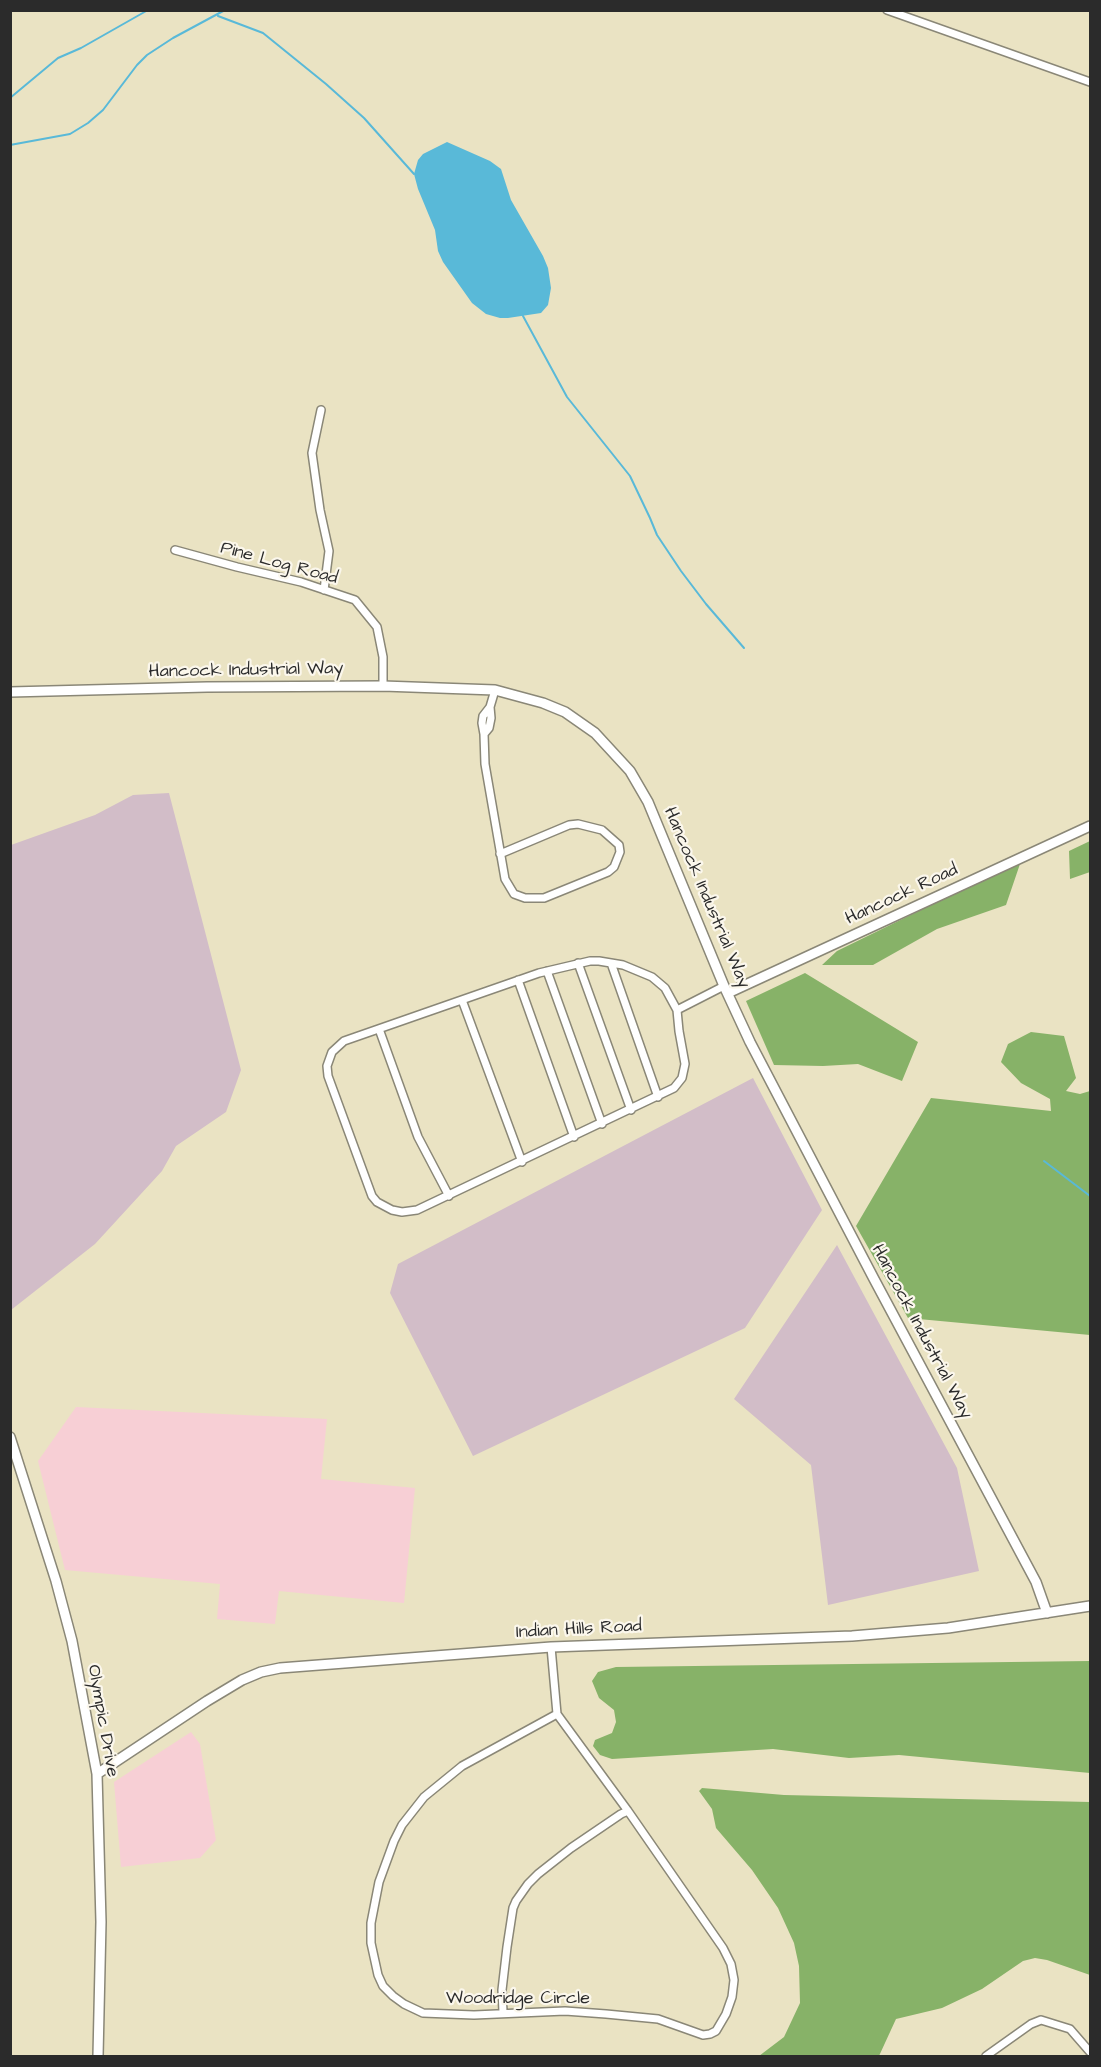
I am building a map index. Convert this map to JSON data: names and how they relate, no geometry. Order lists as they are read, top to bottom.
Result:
{
  "streets": {
    "street": [
      "Pine Log Road",
      "Hancock Industrial Way",
      "Hancock Road",
      "Indian Hills Road",
      "Olympic Drive",
      "Woodridge Circle"
    ]
  },
  "crossings": [
    ["Pine Log Road", "Hancock Industrial Way"],
    ["Hancock Industrial Way", "Hancock Road"],
    ["Hancock Industrial Way", "Indian Hills Road"],
    ["Indian Hills Road", "Olympic Drive"]
  ]
}
